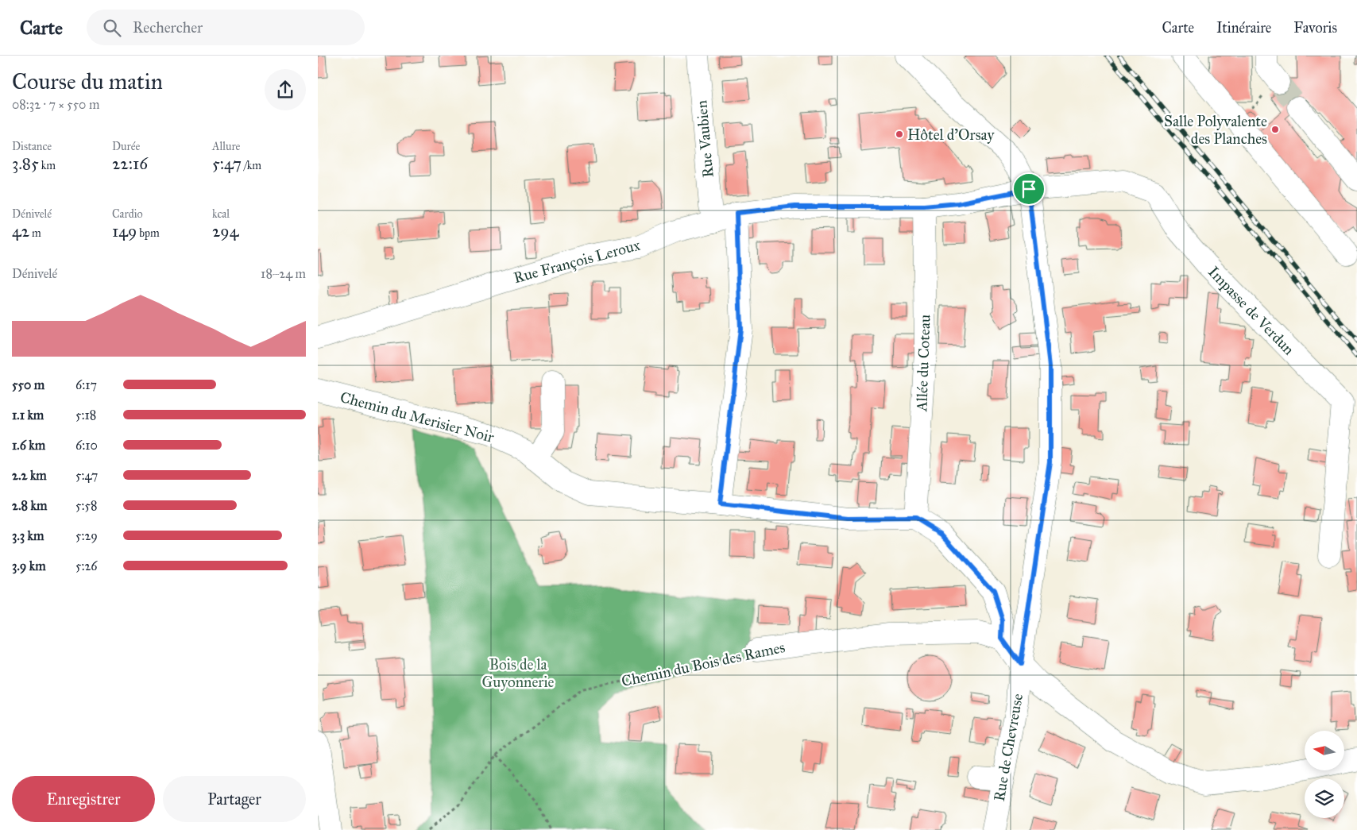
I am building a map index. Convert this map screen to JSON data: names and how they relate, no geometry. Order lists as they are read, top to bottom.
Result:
{
  "streets": {
    "street": [
      "Rue Vaubien",
      "Rue François Leroux",
      "Impasse de Verdun",
      "Allée du Coteau",
      "Chemin du Merisier Noir",
      "Chemin du Bois des Rames",
      "Rue de Chevreuse"
    ]
  },
  "crossings": [
    ["Rue Vaubien", "Rue François Leroux"],
    ["Rue François Leroux", "Impasse de Verdun"],
    ["Rue François Leroux", "Allée du Coteau"],
    ["Rue François Leroux", "Rue de Chevreuse"],
    ["Impasse de Verdun", "Rue de Chevreuse"],
    ["Allée du Coteau", "Chemin du Merisier Noir"]
  ],
  "parks": ["Bois de la Guyonnerie"],
  "places": ["Salle Polyvalente des Planches", "Hôtel d'Orsay"],
  "north": "left",
  "page": {
    "header": "Carte",
    "search": "Rechercher",
    "nav": ["Carte", "Itinéraire", "Favoris"],
    "heading": ["Course du matin", "08:32 · 7 × 550 m"],
    "stats": [
      ["Distance", "3.85 km"],
      ["Durée", "22:16"],
      ["Allure", "5:47 /km"],
      ["Dénivelé", "42 m"],
      ["Cardio", "149 bpm"],
      ["kcal", "294"]
    ],
    "chart": ["Dénivelé", "18–24 m"],
    "list": [
      {
        "name": "550 m",
        "note": "6:17"
      },
      {
        "name": "1.1 km",
        "note": "5:18"
      },
      {
        "name": "1.6 km",
        "note": "6:10"
      },
      {
        "name": "2.2 km",
        "note": "5:47"
      },
      {
        "name": "2.8 km",
        "note": "5:58"
      },
      {
        "name": "3.3 km",
        "note": "5:29"
      },
      {
        "name": "3.9 km",
        "note": "5:26"
      }
    ],
    "buttons": ["Enregistrer", "Partager"]
  }
}
